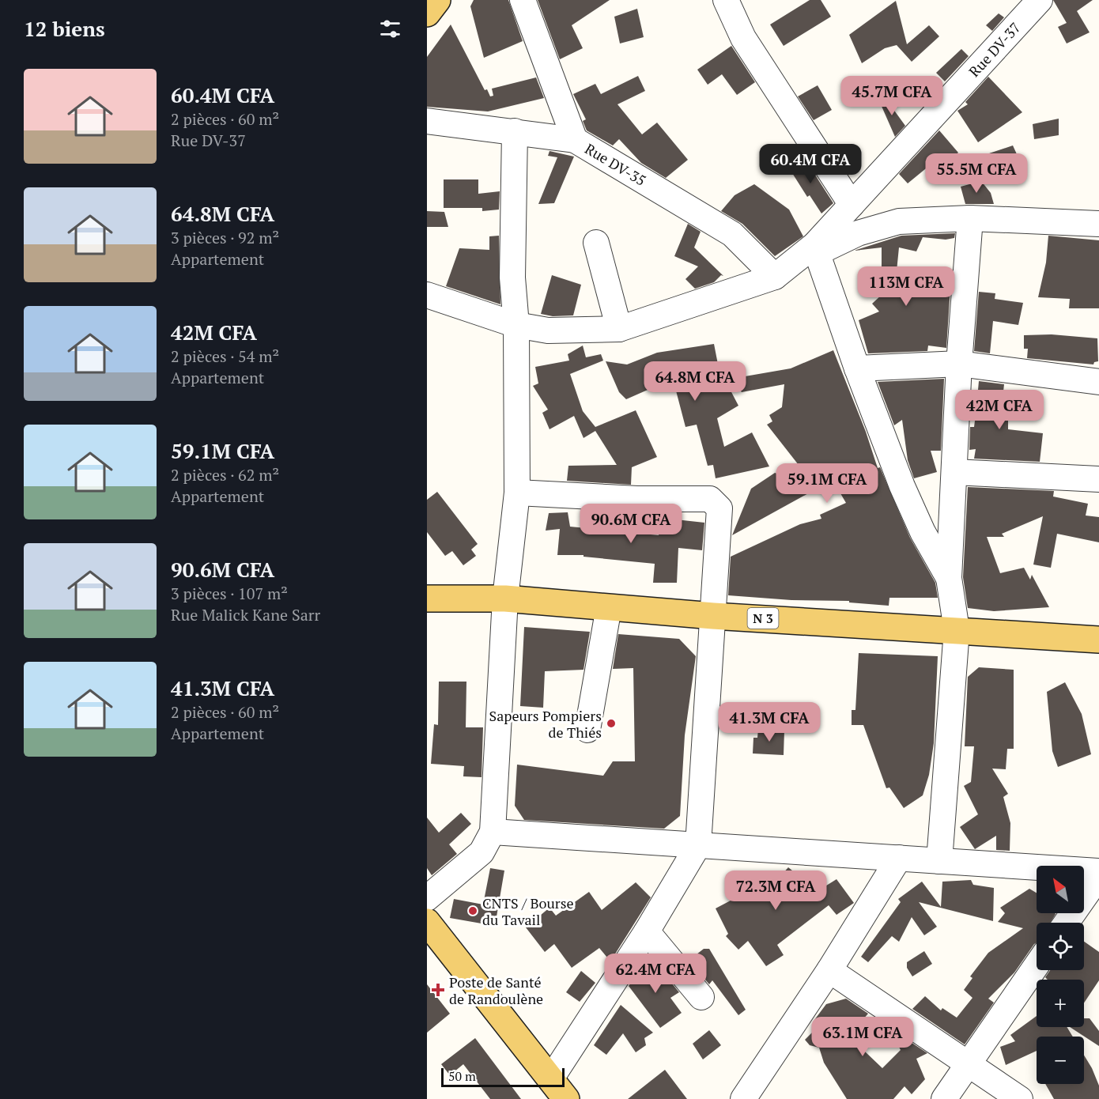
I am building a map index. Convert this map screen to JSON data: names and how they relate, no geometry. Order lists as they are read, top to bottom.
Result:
{
  "streets": {
    "main road": ["N 3"],
    "street": ["Rue DV-37", "Rue DV-35"]
  },
  "places": {
    "other": ["Sapeurs Pompiers de Thiés", "CNTS / Bourse du Tavail"],
    "health": ["Poste de Santé de Randoulène"]
  },
  "scale_bar": "50 m",
  "north": "top left",
  "page": {
    "heading": "12 biens",
    "list": [
      {
        "name": "60.4M CFA",
        "note": "2 pièces · 60 m² · Rue DV-37"
      },
      {
        "name": "64.8M CFA",
        "note": "3 pièces · 92 m² · Appartement"
      },
      {
        "name": "42M CFA",
        "note": "2 pièces · 54 m² · Appartement"
      },
      {
        "name": "59.1M CFA",
        "note": "2 pièces · 62 m² · Appartement"
      },
      {
        "name": "90.6M CFA",
        "note": "3 pièces · 107 m² · Rue Malick Kane Sarr"
      },
      {
        "name": "41.3M CFA",
        "note": "2 pièces · 60 m² · Appartement"
      }
    ],
    "price": [
      "45.7M CFA",
      "60.4M CFA",
      "55.5M CFA",
      "113M CFA",
      "64.8M CFA",
      "42M CFA",
      "59.1M CFA",
      "90.6M CFA",
      "41.3M CFA",
      "72.3M CFA",
      "62.4M CFA",
      "63.1M CFA"
    ],
    "map_buttons": ["+", "−"],
    "scale": "50 m"
  }
}
